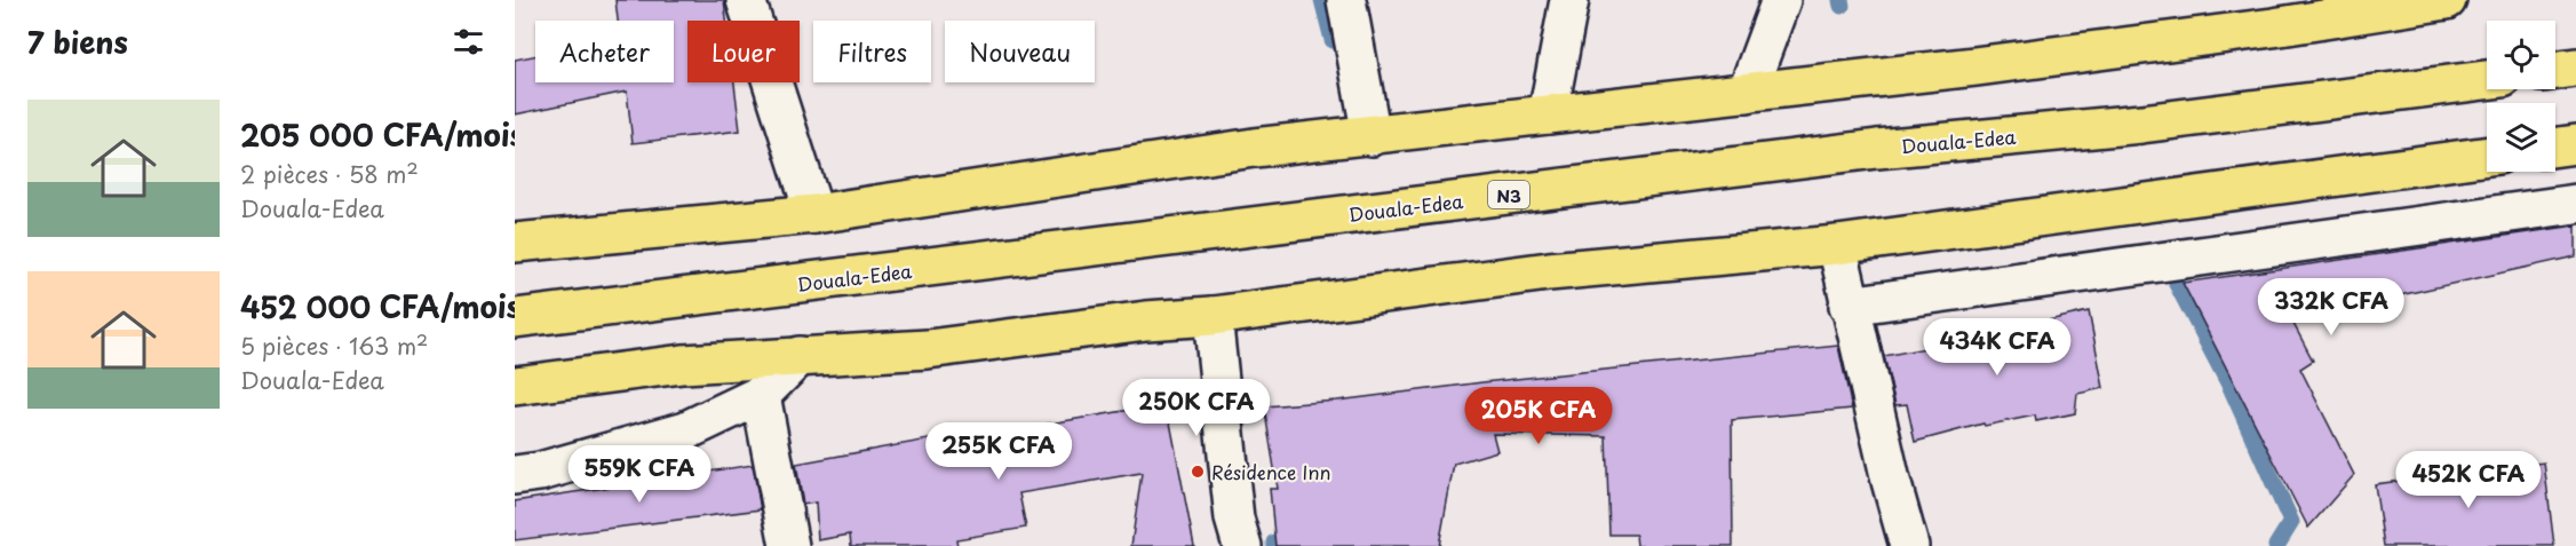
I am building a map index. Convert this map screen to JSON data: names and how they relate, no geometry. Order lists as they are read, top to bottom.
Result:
{
  "streets": {
    "main road": ["Douala-Edea", "N3"]
  },
  "places": ["Résidence Inn"],
  "page": {
    "heading": "7 biens",
    "chip": [
      "Acheter",
      "Louer",
      "Filtres",
      "Nouveau"
    ],
    "list": [
      {
        "name": "205 000 CFA/mois",
        "note": "2 pièces · 58 m² · Douala-Edea"
      },
      {
        "name": "452 000 CFA/mois",
        "note": "5 pièces · 163 m² · Douala-Edea"
      }
    ],
    "price": [
      "332K CFA",
      "434K CFA",
      "250K CFA",
      "205K CFA",
      "255K CFA",
      "559K CFA",
      "452K CFA"
    ]
  }
}
